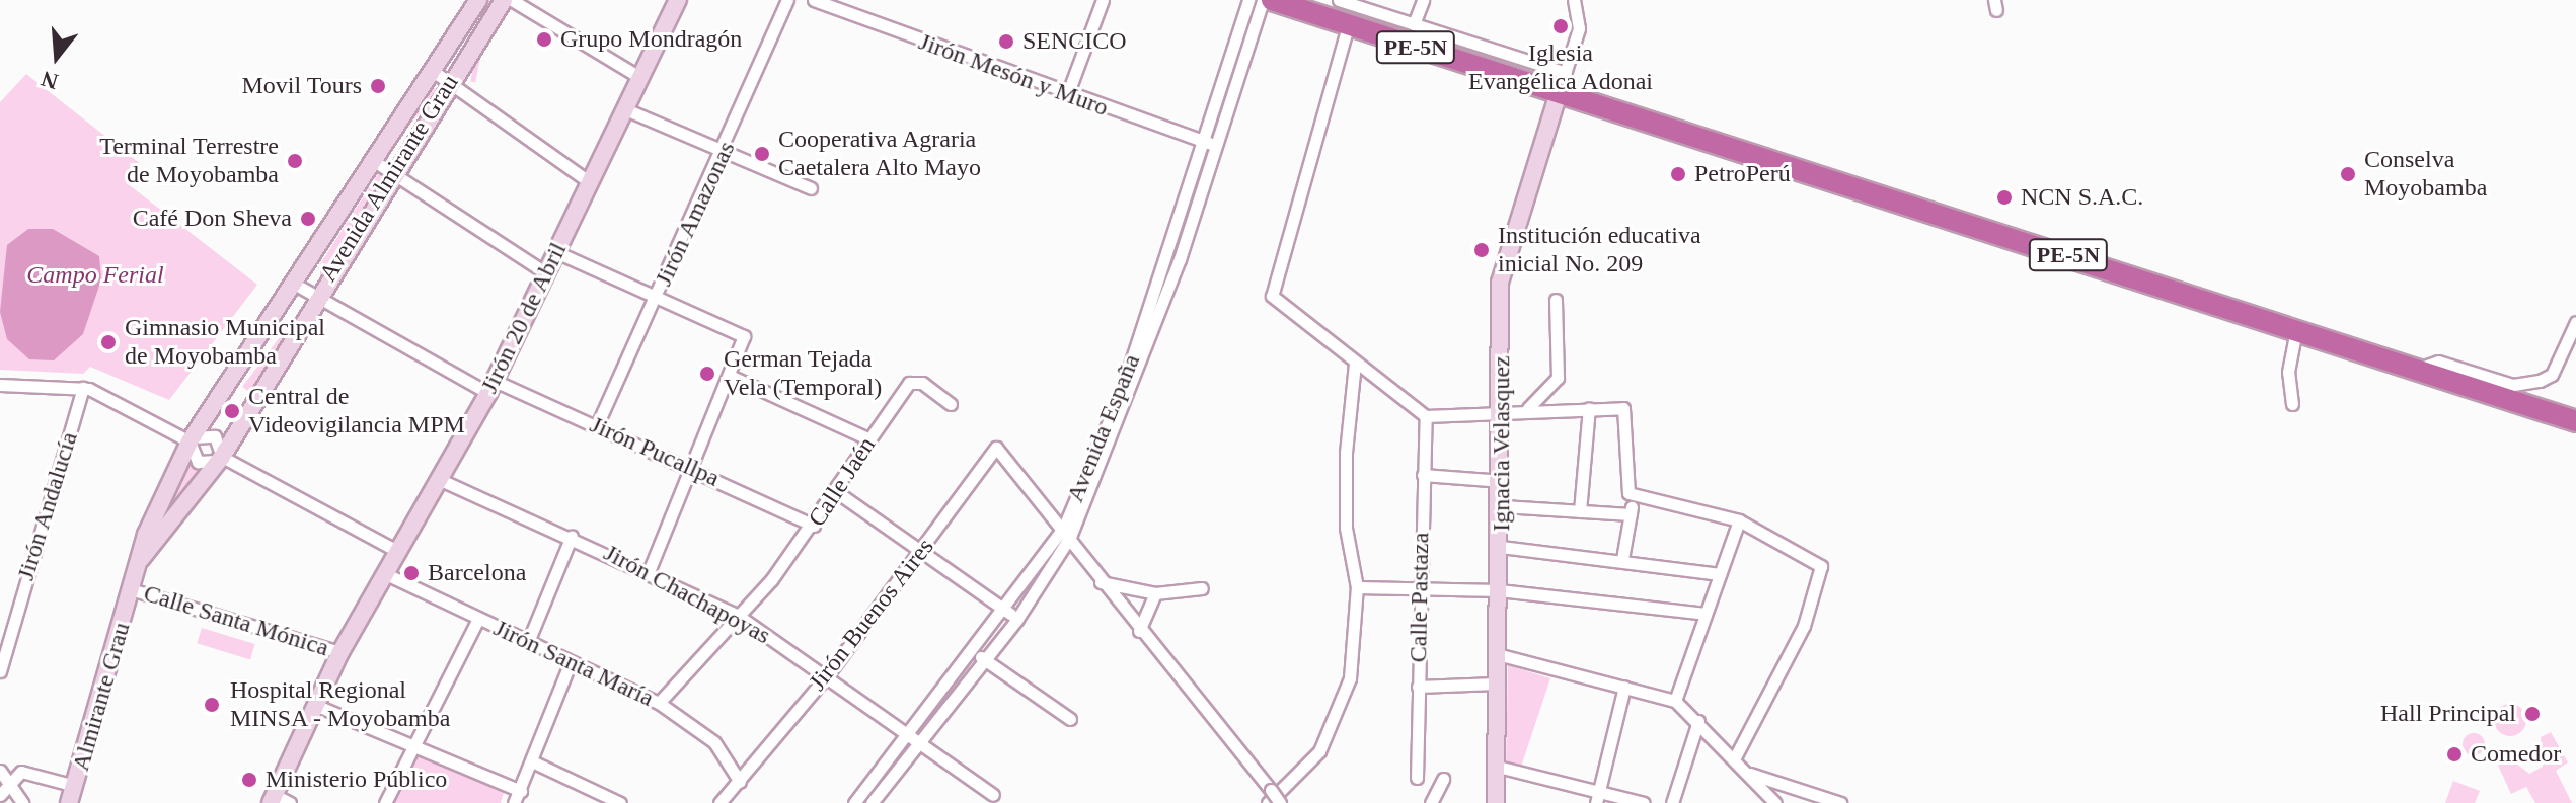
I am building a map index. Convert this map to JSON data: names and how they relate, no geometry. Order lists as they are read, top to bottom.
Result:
{
  "streets": {
    "highway": ["PE-5N"],
    "main road": [
      "Avenida Almirante Grau",
      "Jirón 20 de Abril",
      "Ignacia Velasquez",
      "Almirante Grau"
    ],
    "street": [
      "Jirón Mesón y Muro",
      "Jirón Amazonas",
      "Avenida España",
      "Jirón Pucallpa",
      "Calle Jaén",
      "Jirón Andalucía",
      "Jirón Chachapoyas",
      "Calle Pastaza",
      "Jirón Buenos Aires",
      "Calle Santa Mónica",
      "Jirón Santa María"
    ]
  },
  "crossings": [
    ["PE-5N", "Ignacia Velasquez"],
    ["Jirón Mesón y Muro", "Avenida España"],
    ["Avenida Almirante Grau", "Jirón Pucallpa"],
    ["Avenida Almirante Grau", "Calle Santa Mónica"],
    ["Avenida Almirante Grau", "Almirante Grau"],
    ["Jirón Amazonas", "Jirón Pucallpa"],
    ["Jirón 20 de Abril", "Jirón Pucallpa"],
    ["Jirón 20 de Abril", "Jirón Chachapoyas"],
    ["Jirón 20 de Abril", "Calle Santa Mónica"],
    ["Jirón 20 de Abril", "Jirón Santa María"],
    ["Avenida España", "Jirón Chachapoyas"],
    ["Avenida España", "Jirón Buenos Aires"],
    ["Jirón Pucallpa", "Calle Jaén"],
    ["Calle Jaén", "Jirón Chachapoyas"],
    ["Calle Jaén", "Jirón Santa María"],
    ["Jirón Chachapoyas", "Jirón Buenos Aires"],
    ["Jirón Buenos Aires", "Jirón Santa María"],
    ["Calle Santa Mónica", "Almirante Grau"]
  ],
  "parks": ["Campo Ferial"],
  "places": [
    "Iglesia Evangélica Adonai",
    "Grupo Mondragón",
    "SENCICO",
    "Movil Tours",
    "Cooperativa Agraria Caetalera Alto Mayo",
    "Terminal Terrestre de Moyobamba",
    "PetroPerú",
    "Conselva Moyobamba",
    "NCN S.A.C.",
    "Café Don Sheva",
    "Institución educativa inicial No. 209",
    "Gimnasio Municipal de Moyobamba",
    "German Tejada Vela (Temporal)",
    "Central de Videovigilancia MPM",
    "Barcelona",
    "Hospital Regional MINSA - Moyobamba",
    "Hall Principal",
    "Comedor",
    "Ministerio Público"
  ],
  "north": "bottom"
}
